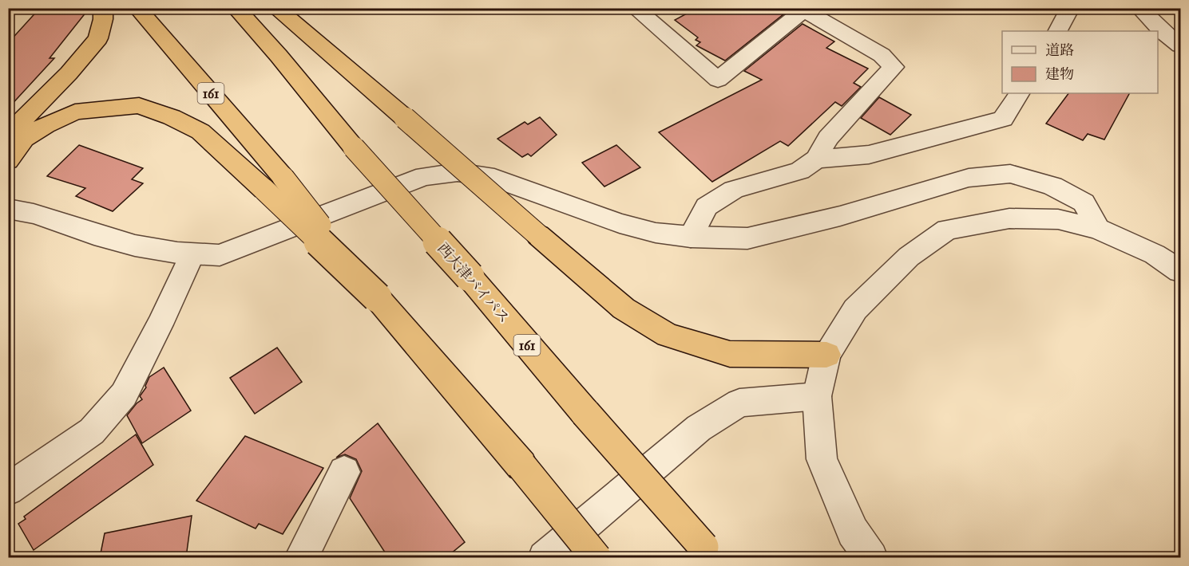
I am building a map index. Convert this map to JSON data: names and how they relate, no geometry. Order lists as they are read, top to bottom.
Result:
{
  "streets": {
    "highway": ["161", "西大津バイパス"]
  },
  "legend": ["道路", "建物"]
}
